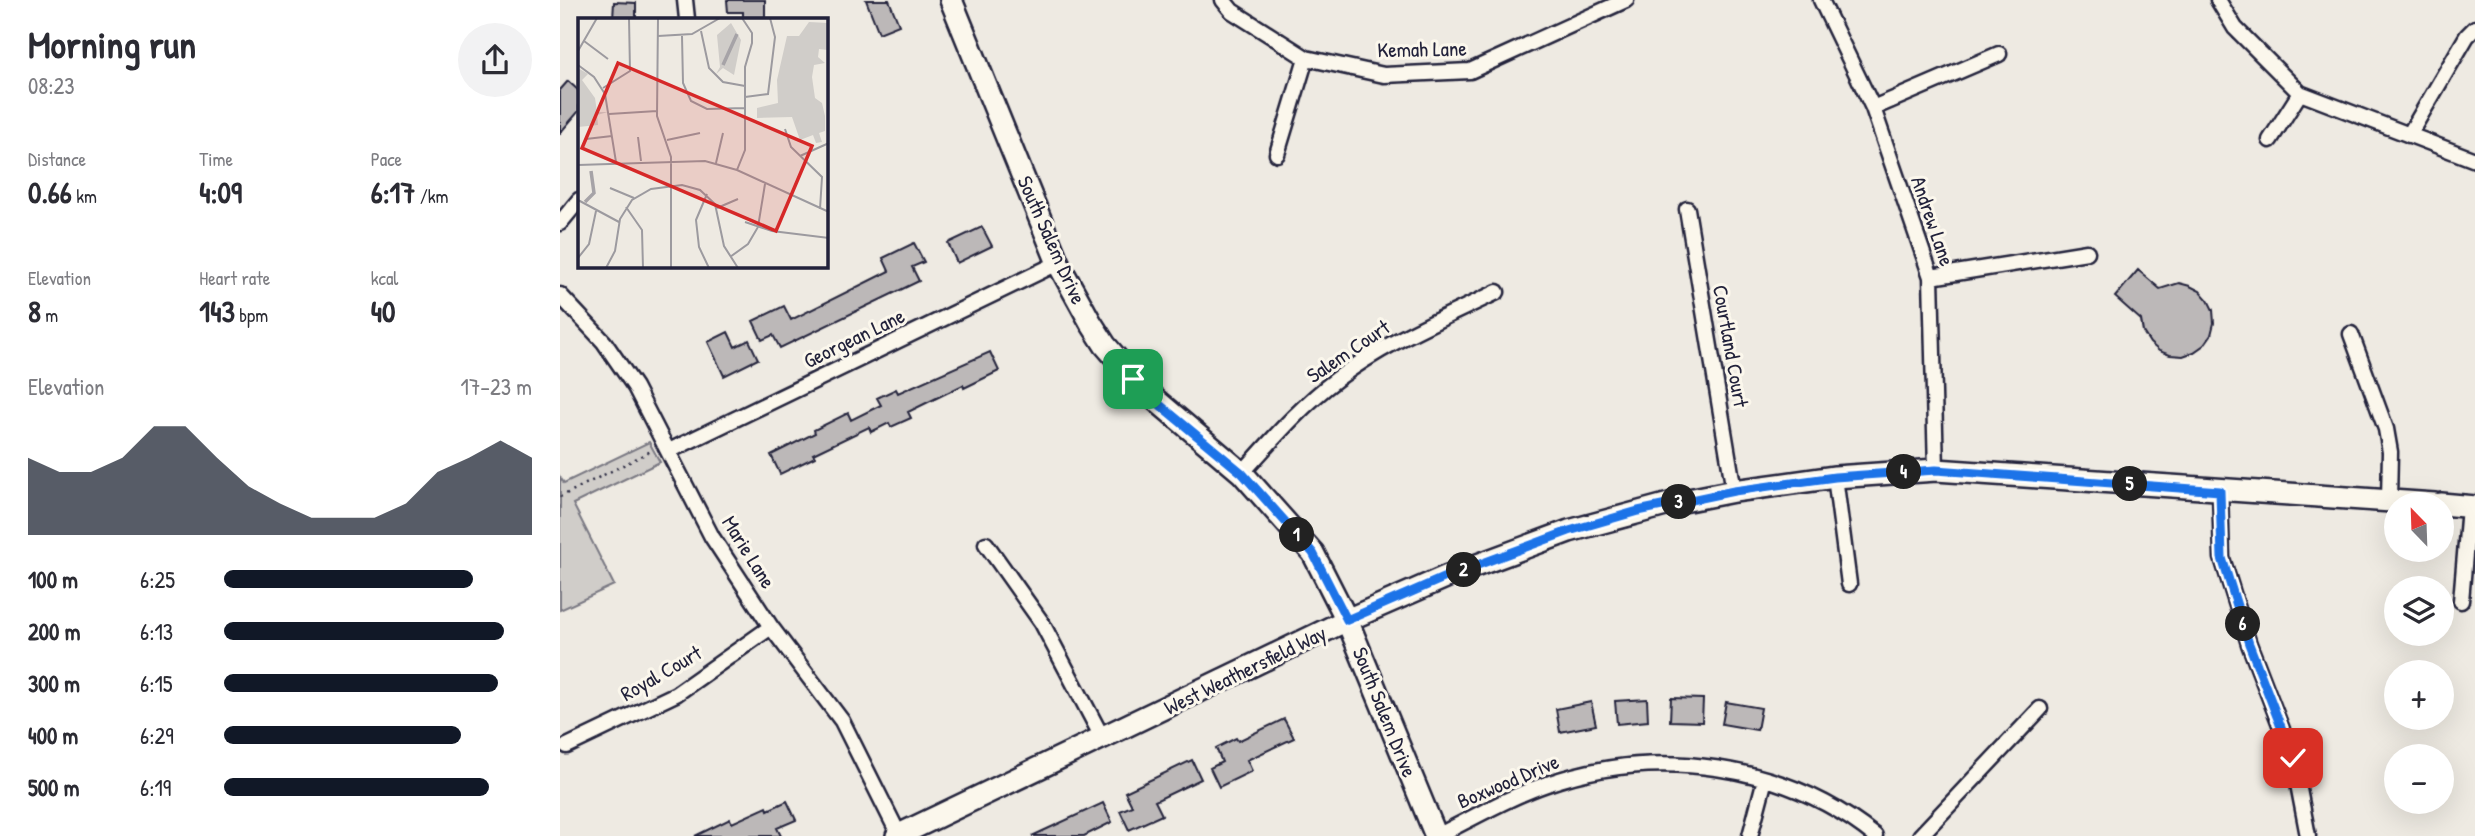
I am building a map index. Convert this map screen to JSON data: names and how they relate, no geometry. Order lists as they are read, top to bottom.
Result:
{
  "streets": {
    "street": [
      "Kemah Lane",
      "Andrew Lane",
      "South Salem Drive",
      "Georgean Lane",
      "Courtland Court",
      "Salem Court",
      "Marie Lane",
      "West Weathersfield Way",
      "Royal Court",
      "Boxwood Drive"
    ]
  },
  "crossings": [
    ["Andrew Lane", "West Weathersfield Way"],
    ["South Salem Drive", "Georgean Lane"],
    ["South Salem Drive", "Salem Court"],
    ["South Salem Drive", "West Weathersfield Way"],
    ["South Salem Drive", "Boxwood Drive"],
    ["Georgean Lane", "Marie Lane"],
    ["Courtland Court", "West Weathersfield Way"],
    ["Marie Lane", "West Weathersfield Way"],
    ["Marie Lane", "Royal Court"]
  ],
  "north": "top left",
  "page": {
    "heading": ["Morning run", "08:23"],
    "stats": [
      ["Distance", "0.66 km"],
      ["Time", "4:09"],
      ["Pace", "6:17 /km"],
      ["Elevation", "8 m"],
      ["Heart rate", "143 bpm"],
      ["kcal", "40"]
    ],
    "chart": ["Elevation", "17–23 m"],
    "pins": [
      "4",
      "5",
      "3",
      "1",
      "2",
      "6"
    ],
    "map_buttons": ["+", "−"],
    "list": [
      {
        "name": "100 m",
        "note": "6:25"
      },
      {
        "name": "200 m",
        "note": "6:13"
      },
      {
        "name": "300 m",
        "note": "6:15"
      },
      {
        "name": "400 m",
        "note": "6:29"
      },
      {
        "name": "500 m",
        "note": "6:19"
      }
    ]
  }
}
